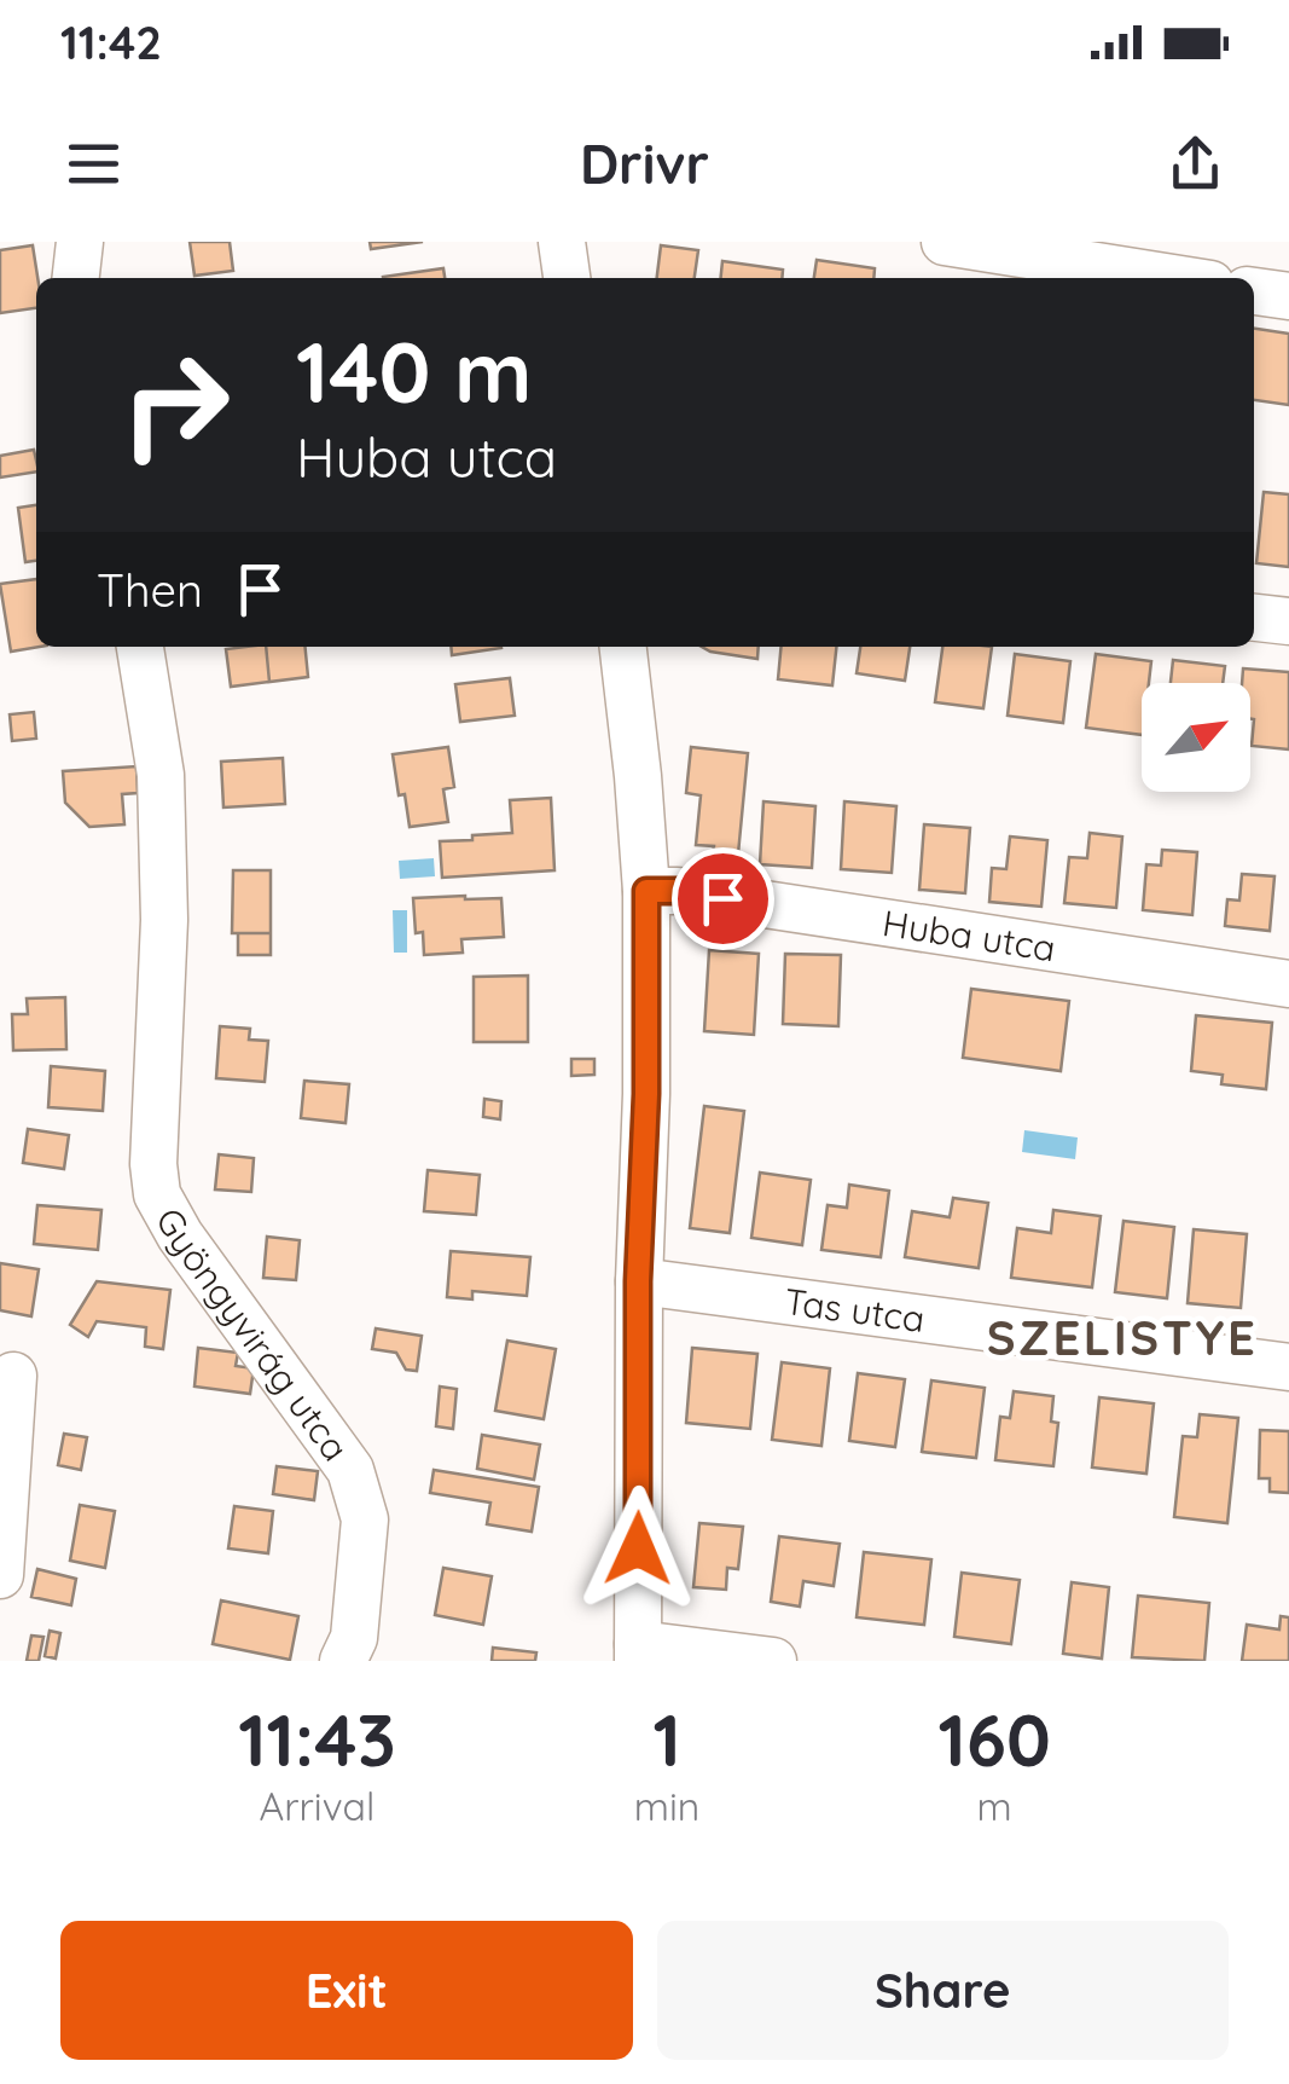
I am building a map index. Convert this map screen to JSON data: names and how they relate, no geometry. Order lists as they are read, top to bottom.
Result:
{
  "streets": {
    "street": ["Huba utca", "Tas utca", "Gyöngyvirág utca"]
  },
  "districts": ["SZELISTYE"],
  "north": "top right",
  "page": {
    "status": "11:42",
    "header": "Drivr",
    "turn": ["140 m", "Huba utca"],
    "then": "Then",
    "eta": [
      "11:43",
      "Arrival",
      "1",
      "min",
      "160",
      "m"
    ],
    "buttons": ["Exit", "Share"]
  }
}
